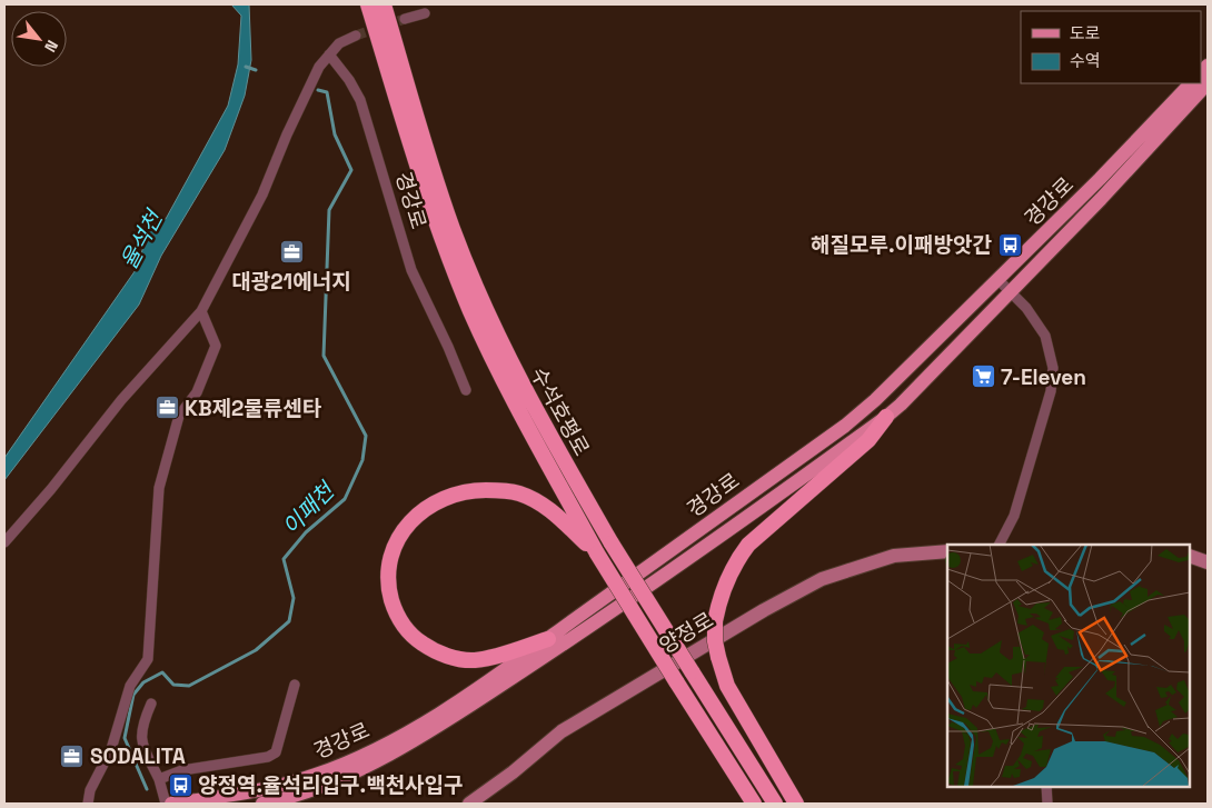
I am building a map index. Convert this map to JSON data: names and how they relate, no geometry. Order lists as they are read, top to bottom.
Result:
{
  "streets": {
    "highway": ["수석호평로"],
    "main road": ["경강로", "양정로"]
  },
  "water": ["율석천", "이패천"],
  "places": {
    "bus stop": ["해질모루.이패방앗간", "양정역.율석리입구.백천사입구"],
    "office": ["대광21에너지", "KB제2물류센타", "SODALITA"],
    "supermarket": ["7-Eleven"]
  },
  "legend": ["도로", "수역"],
  "north": "bottom right"
}
